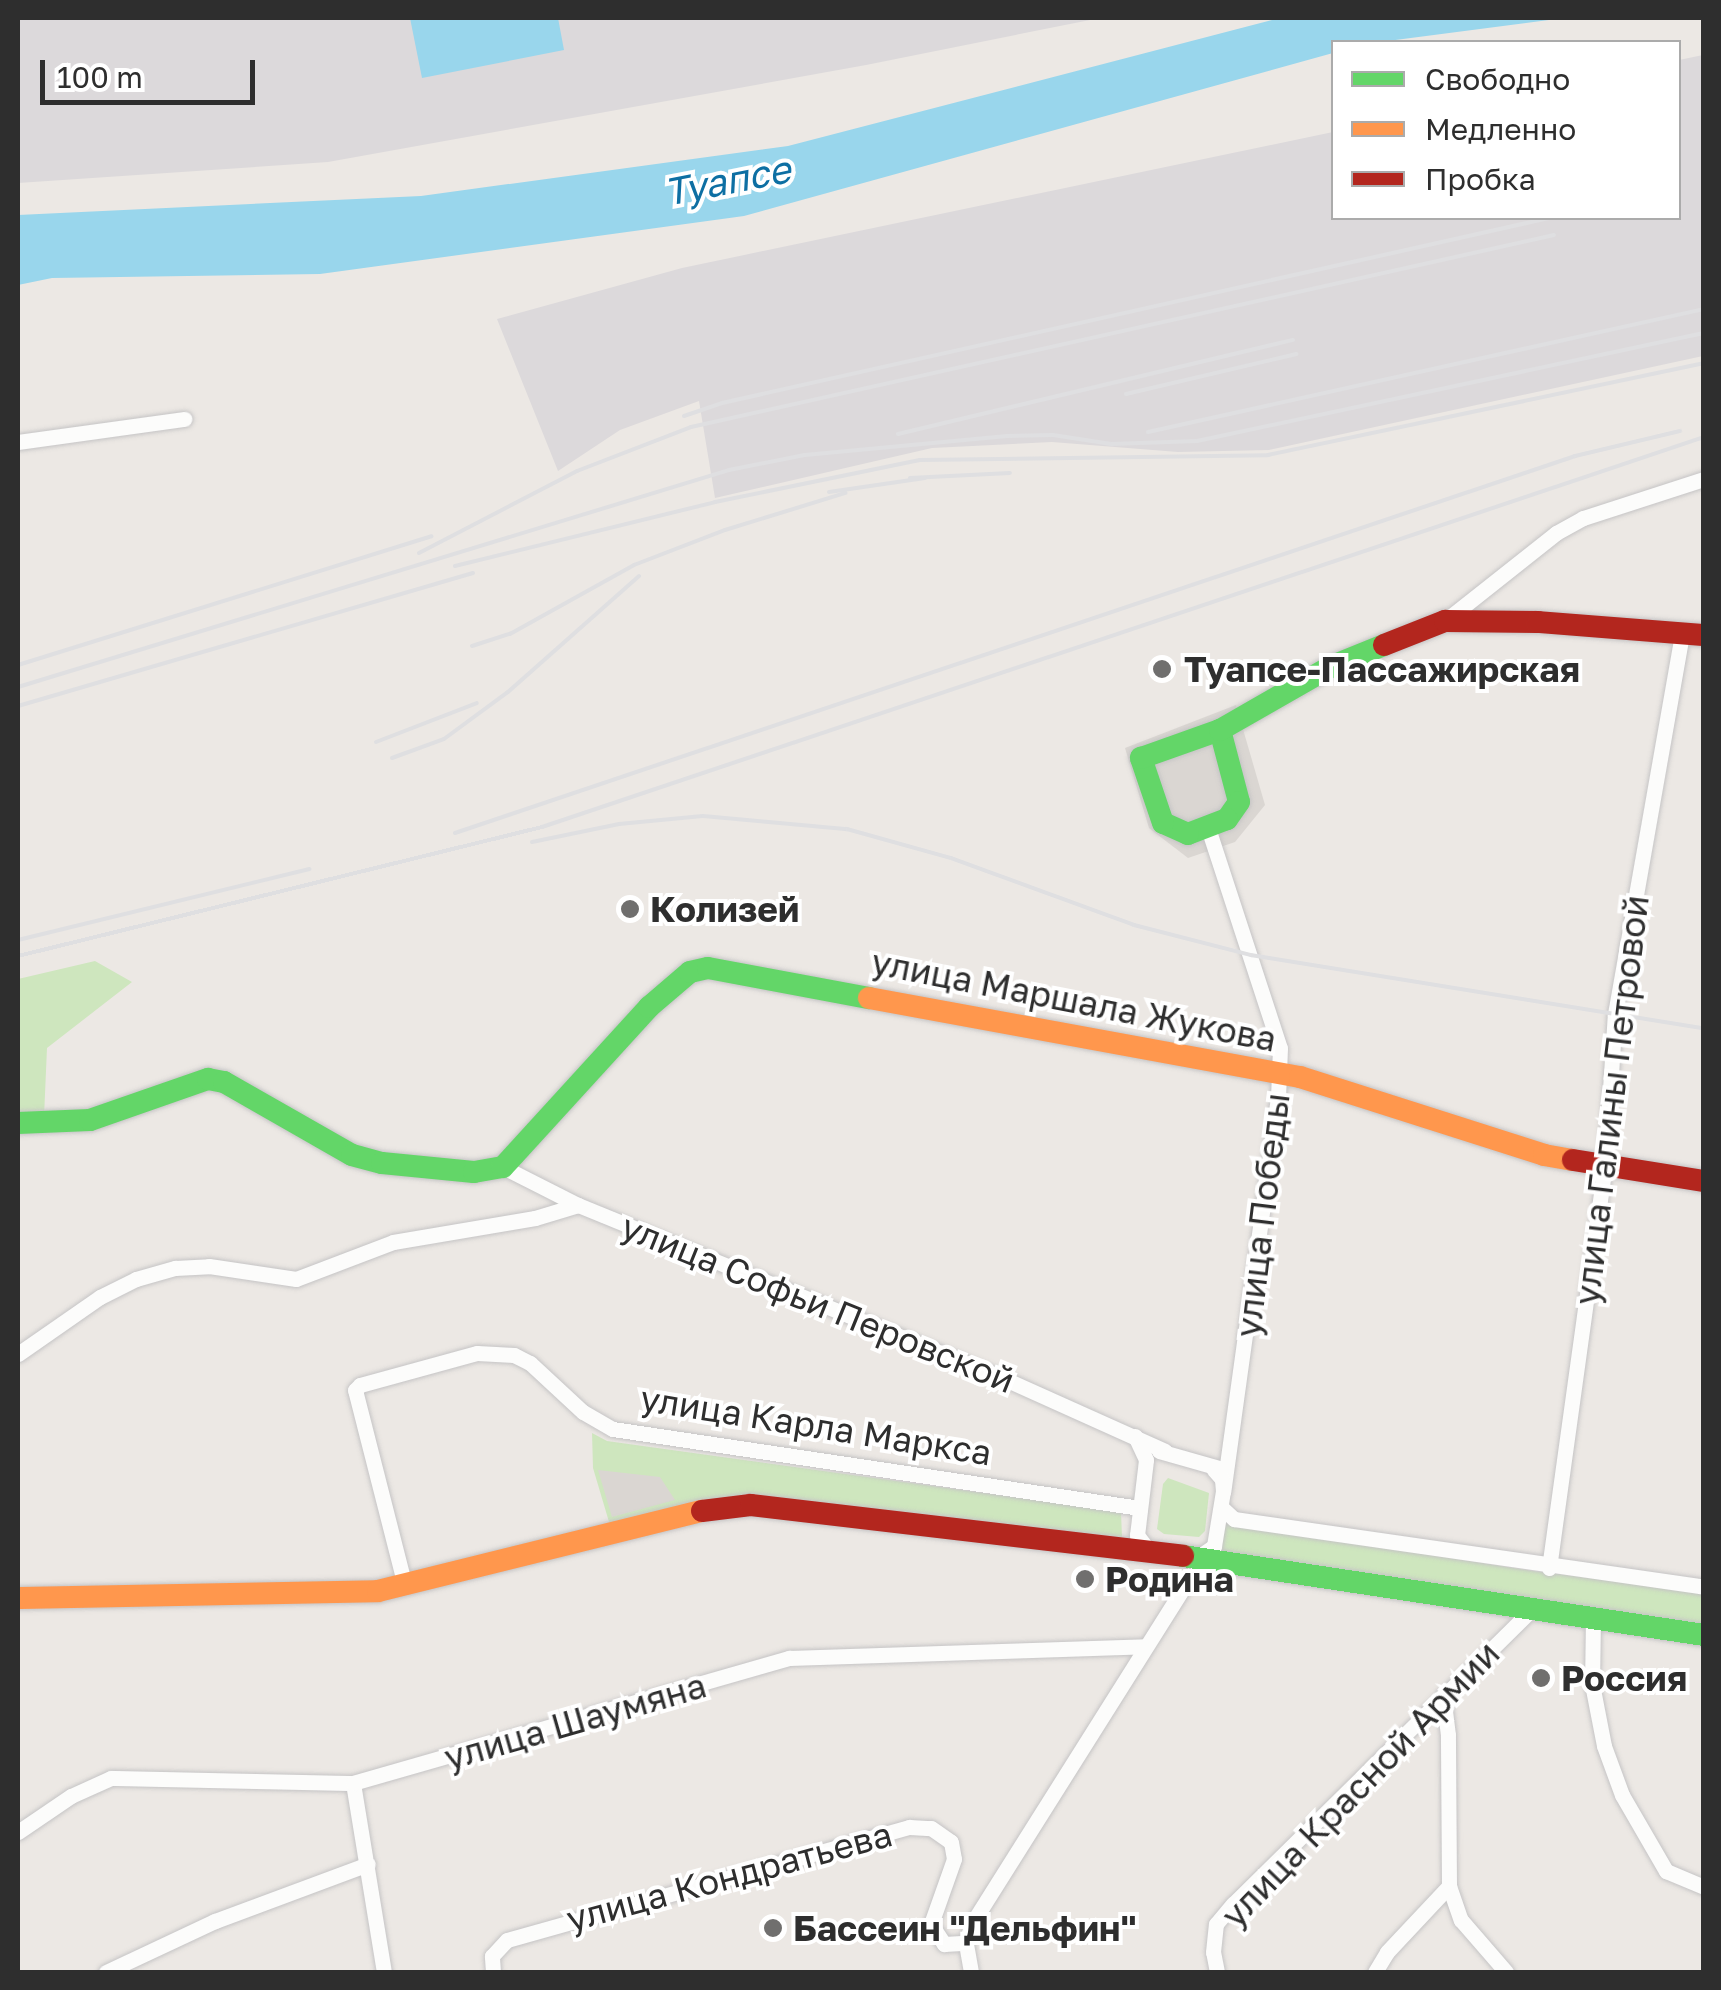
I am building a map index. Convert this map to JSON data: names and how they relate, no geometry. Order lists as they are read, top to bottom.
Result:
{
  "streets": {
    "street": [
      "улица Маршала Жукова",
      "улица Галины Петровой",
      "улица Победы",
      "улица Софьи Перовской",
      "улица Карла Маркса",
      "улица Шаумяна",
      "улица Красной Армии",
      "улица Кондратьева"
    ]
  },
  "crossings": [
    ["улица Маршала Жукова", "улица Галины Петровой"],
    ["улица Маршала Жукова", "улица Победы"],
    ["улица Маршала Жукова", "улица Софьи Перовской"],
    ["улица Победы", "улица Софьи Перовской"]
  ],
  "water": ["Туапсе"],
  "places": [
    "Туапсе-Пассажирская",
    "Колизей",
    "Родина",
    "Россия",
    "Бассеин \"Дельфин\""
  ],
  "legend": ["Свободно", "Медленно", "Пробка"],
  "scale_bar": "100 m"
}
